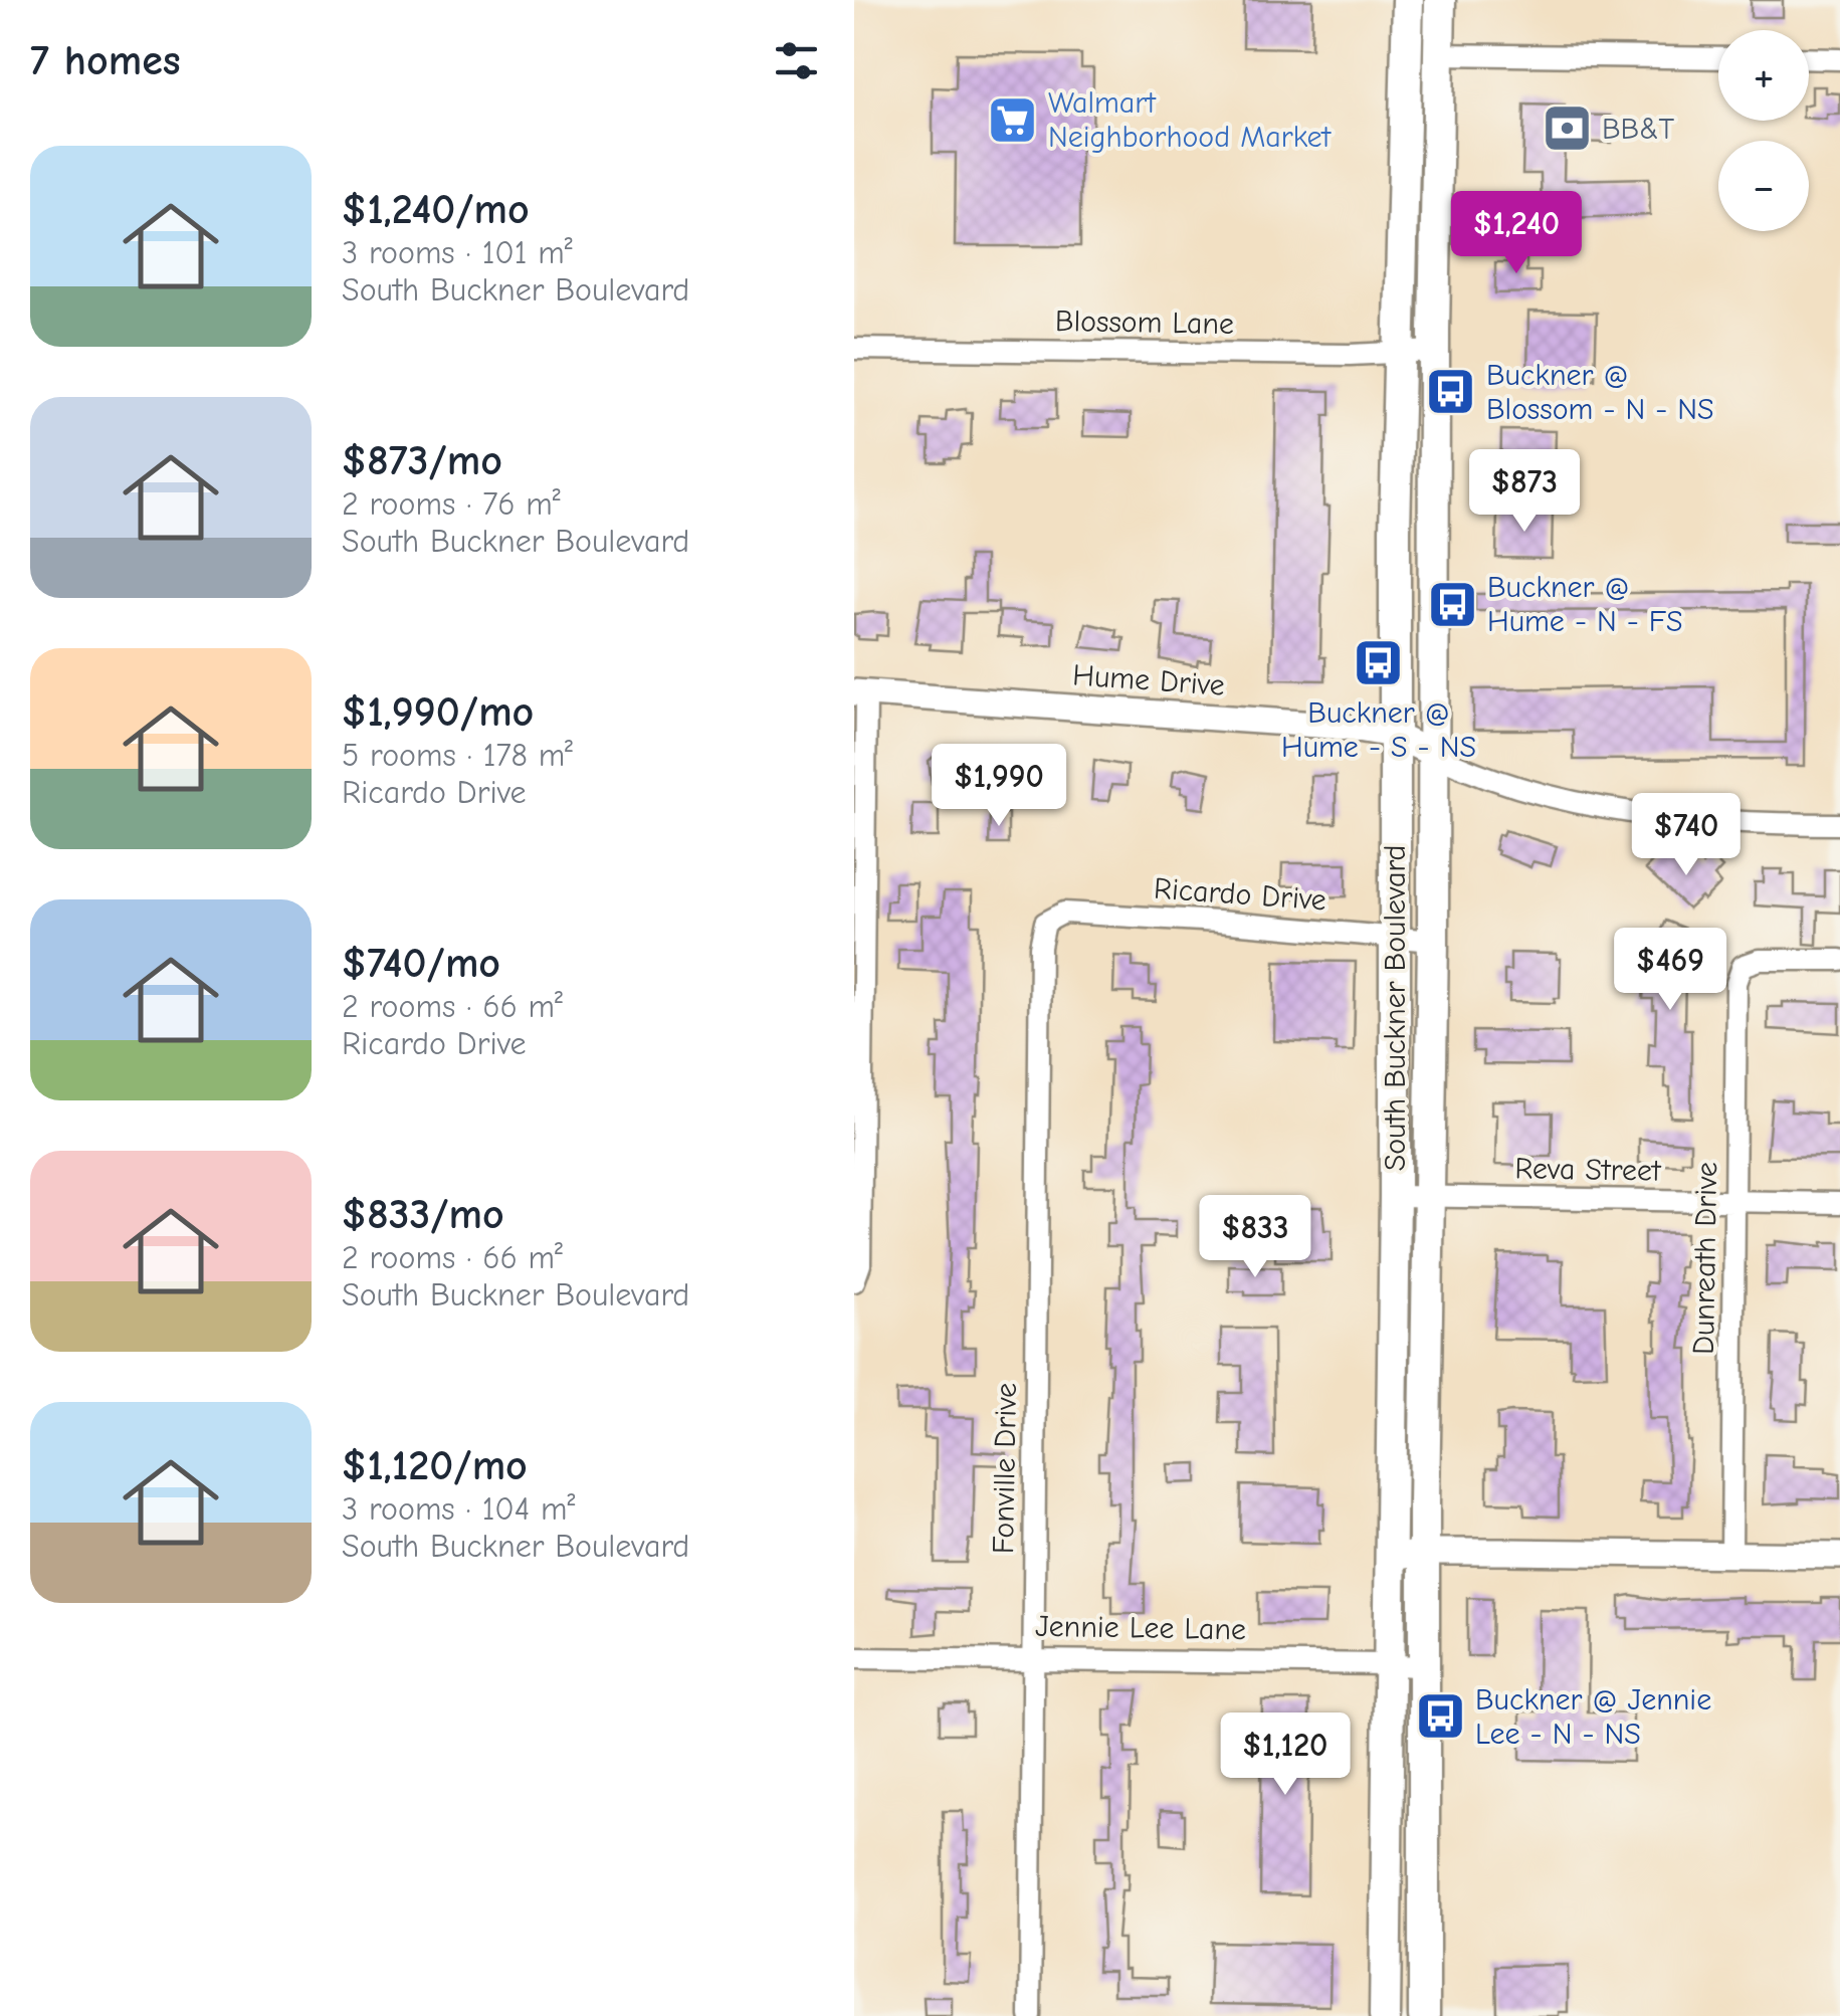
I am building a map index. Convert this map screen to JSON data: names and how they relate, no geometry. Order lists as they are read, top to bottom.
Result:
{
  "streets": {
    "main road": ["South Buckner Boulevard"],
    "street": [
      "Blossom Lane",
      "Hume Drive",
      "Ricardo Drive",
      "Reva Street",
      "Dunreath Drive",
      "Fonville Drive",
      "Jennie Lee Lane"
    ]
  },
  "crossings": [
    ["Blossom Lane", "South Buckner Boulevard"],
    ["Hume Drive", "South Buckner Boulevard"],
    ["Ricardo Drive", "South Buckner Boulevard"],
    ["Ricardo Drive", "Fonville Drive"],
    ["South Buckner Boulevard", "Reva Street"],
    ["South Buckner Boulevard", "Jennie Lee Lane"],
    ["Reva Street", "Dunreath Drive"],
    ["Fonville Drive", "Jennie Lee Lane"]
  ],
  "places": {
    "supermarket": ["Walmart Neighborhood Market"],
    "bank": ["BB&T"],
    "bus stop": [
      "Buckner @ Blossom - N - NS",
      "Buckner @ Hume - N - FS",
      "Buckner @ Hume - S - NS",
      "Buckner @ Jennie Lee - N - NS"
    ]
  },
  "page": {
    "heading": "7 homes",
    "map_buttons": ["+", "−"],
    "list": [
      {
        "name": "$1,240/mo",
        "note": "3 rooms · 101 m² · South Buckner Boulevard"
      },
      {
        "name": "$873/mo",
        "note": "2 rooms · 76 m² · South Buckner Boulevard"
      },
      {
        "name": "$1,990/mo",
        "note": "5 rooms · 178 m² · Ricardo Drive"
      },
      {
        "name": "$740/mo",
        "note": "2 rooms · 66 m² · Ricardo Drive"
      },
      {
        "name": "$833/mo",
        "note": "2 rooms · 66 m² · South Buckner Boulevard"
      },
      {
        "name": "$1,120/mo",
        "note": "3 rooms · 104 m² · South Buckner Boulevard"
      }
    ],
    "price": [
      "$1,240",
      "$873",
      "$1,990",
      "$740",
      "$469",
      "$833",
      "$1,120"
    ]
  }
}
